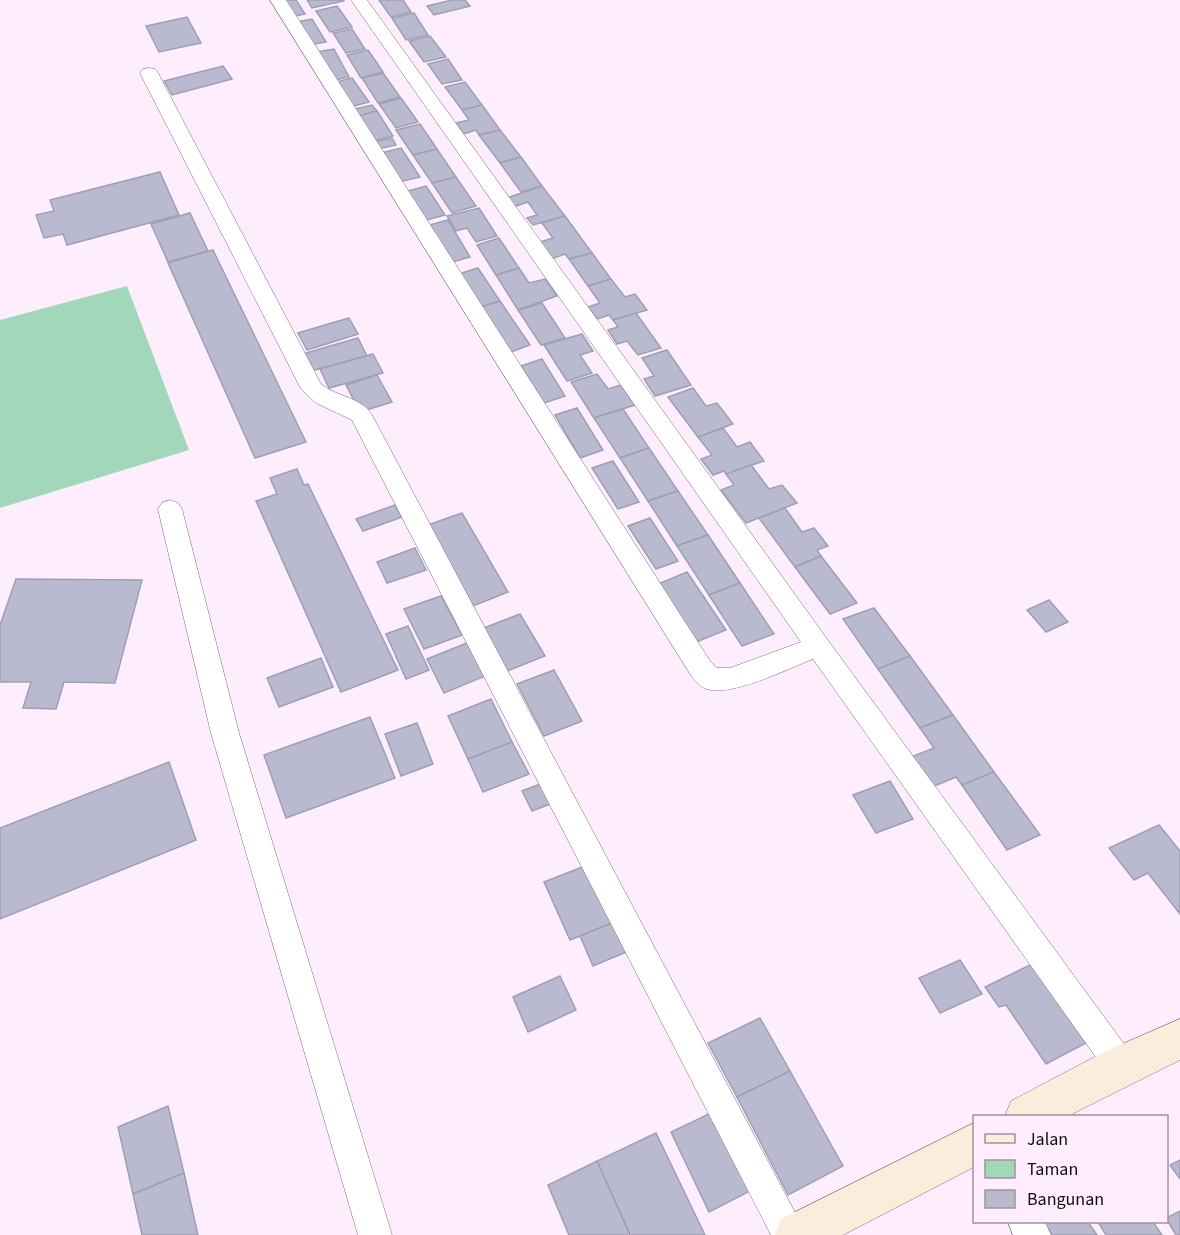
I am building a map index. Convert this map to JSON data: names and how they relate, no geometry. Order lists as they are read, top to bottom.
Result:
{
  "legend": ["Jalan", "Taman", "Bangunan"]
}
